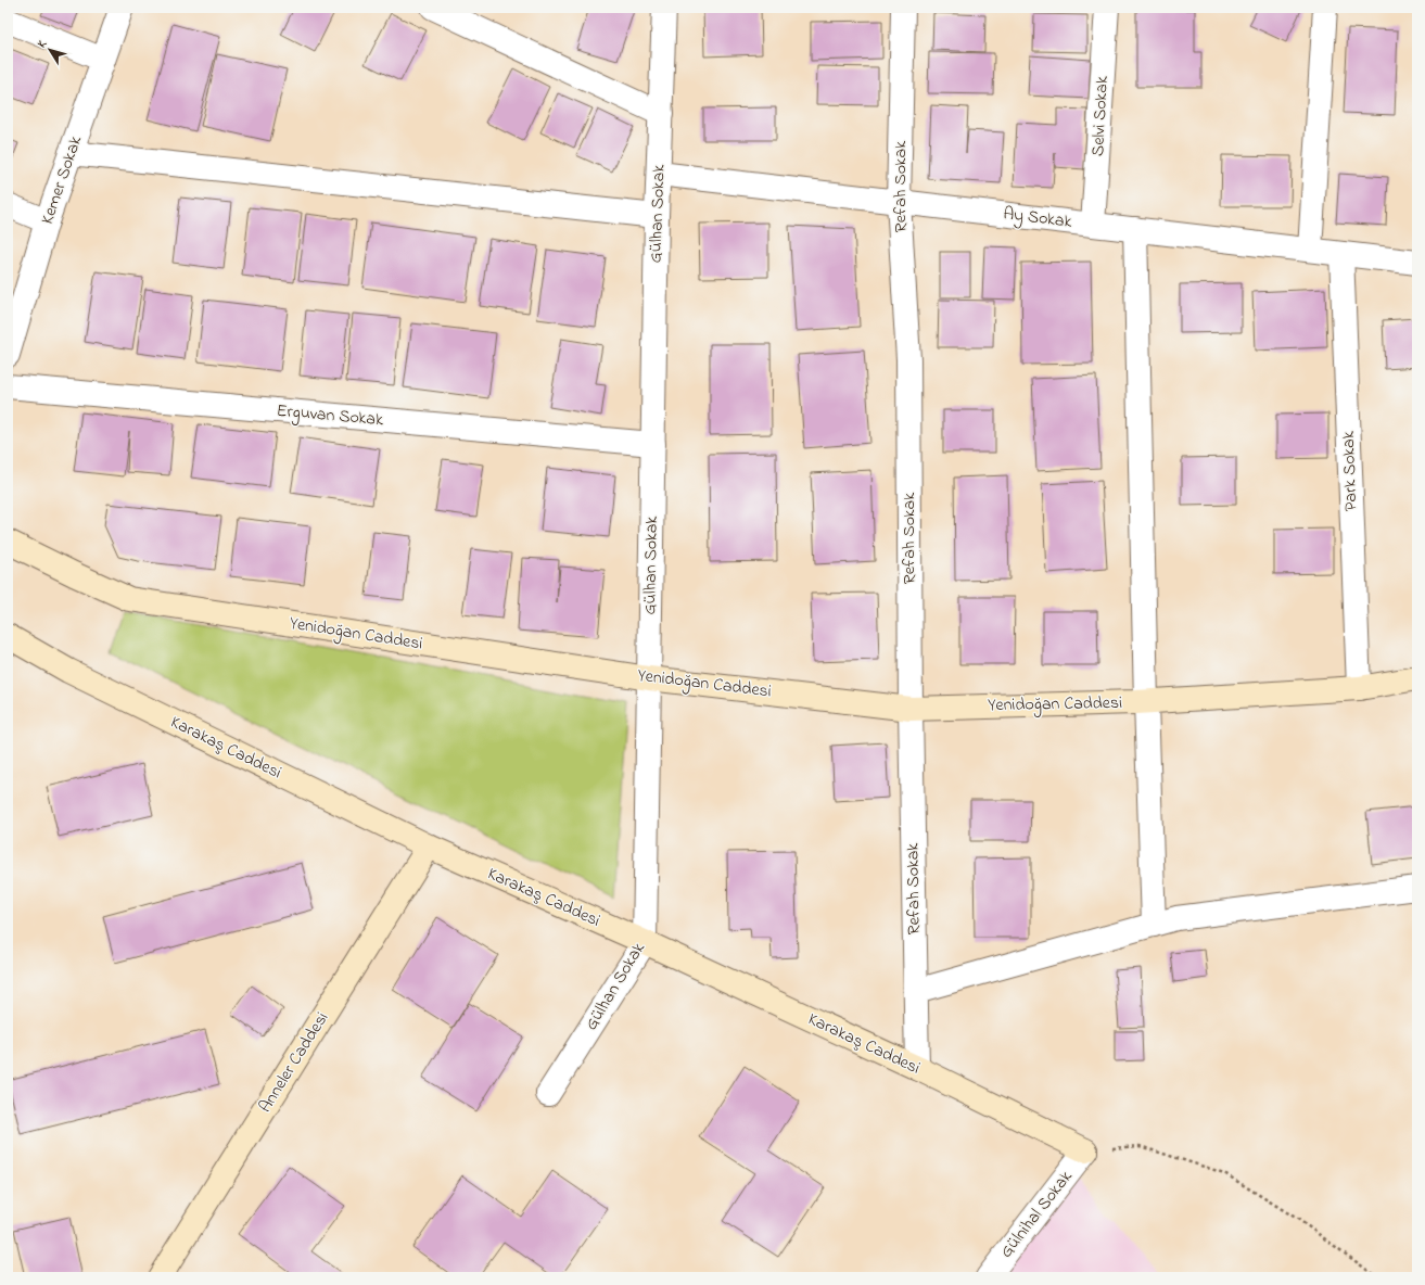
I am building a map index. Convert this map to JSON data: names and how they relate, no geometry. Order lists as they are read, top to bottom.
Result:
{
  "streets": {
    "street": [
      "Selvi Sokak",
      "Kemer Sokak",
      "Refah Sokak",
      "Gülhan Sokak",
      "Ay Sokak",
      "Erguvan Sokak",
      "Park Sokak",
      "Yenidoğan Caddesi",
      "Karakaş Caddesi",
      "Anneler Caddesi",
      "Gülnihal Sokak"
    ]
  },
  "crossings": [
    ["Selvi Sokak", "Ay Sokak"],
    ["Refah Sokak", "Ay Sokak"],
    ["Refah Sokak", "Yenidoğan Caddesi"],
    ["Refah Sokak", "Karakaş Caddesi"],
    ["Gülhan Sokak", "Ay Sokak"],
    ["Gülhan Sokak", "Erguvan Sokak"],
    ["Gülhan Sokak", "Yenidoğan Caddesi"],
    ["Gülhan Sokak", "Karakaş Caddesi"],
    ["Ay Sokak", "Park Sokak"],
    ["Park Sokak", "Yenidoğan Caddesi"],
    ["Karakaş Caddesi", "Anneler Caddesi"],
    ["Karakaş Caddesi", "Gülnihal Sokak"]
  ],
  "north": "top left"
}
